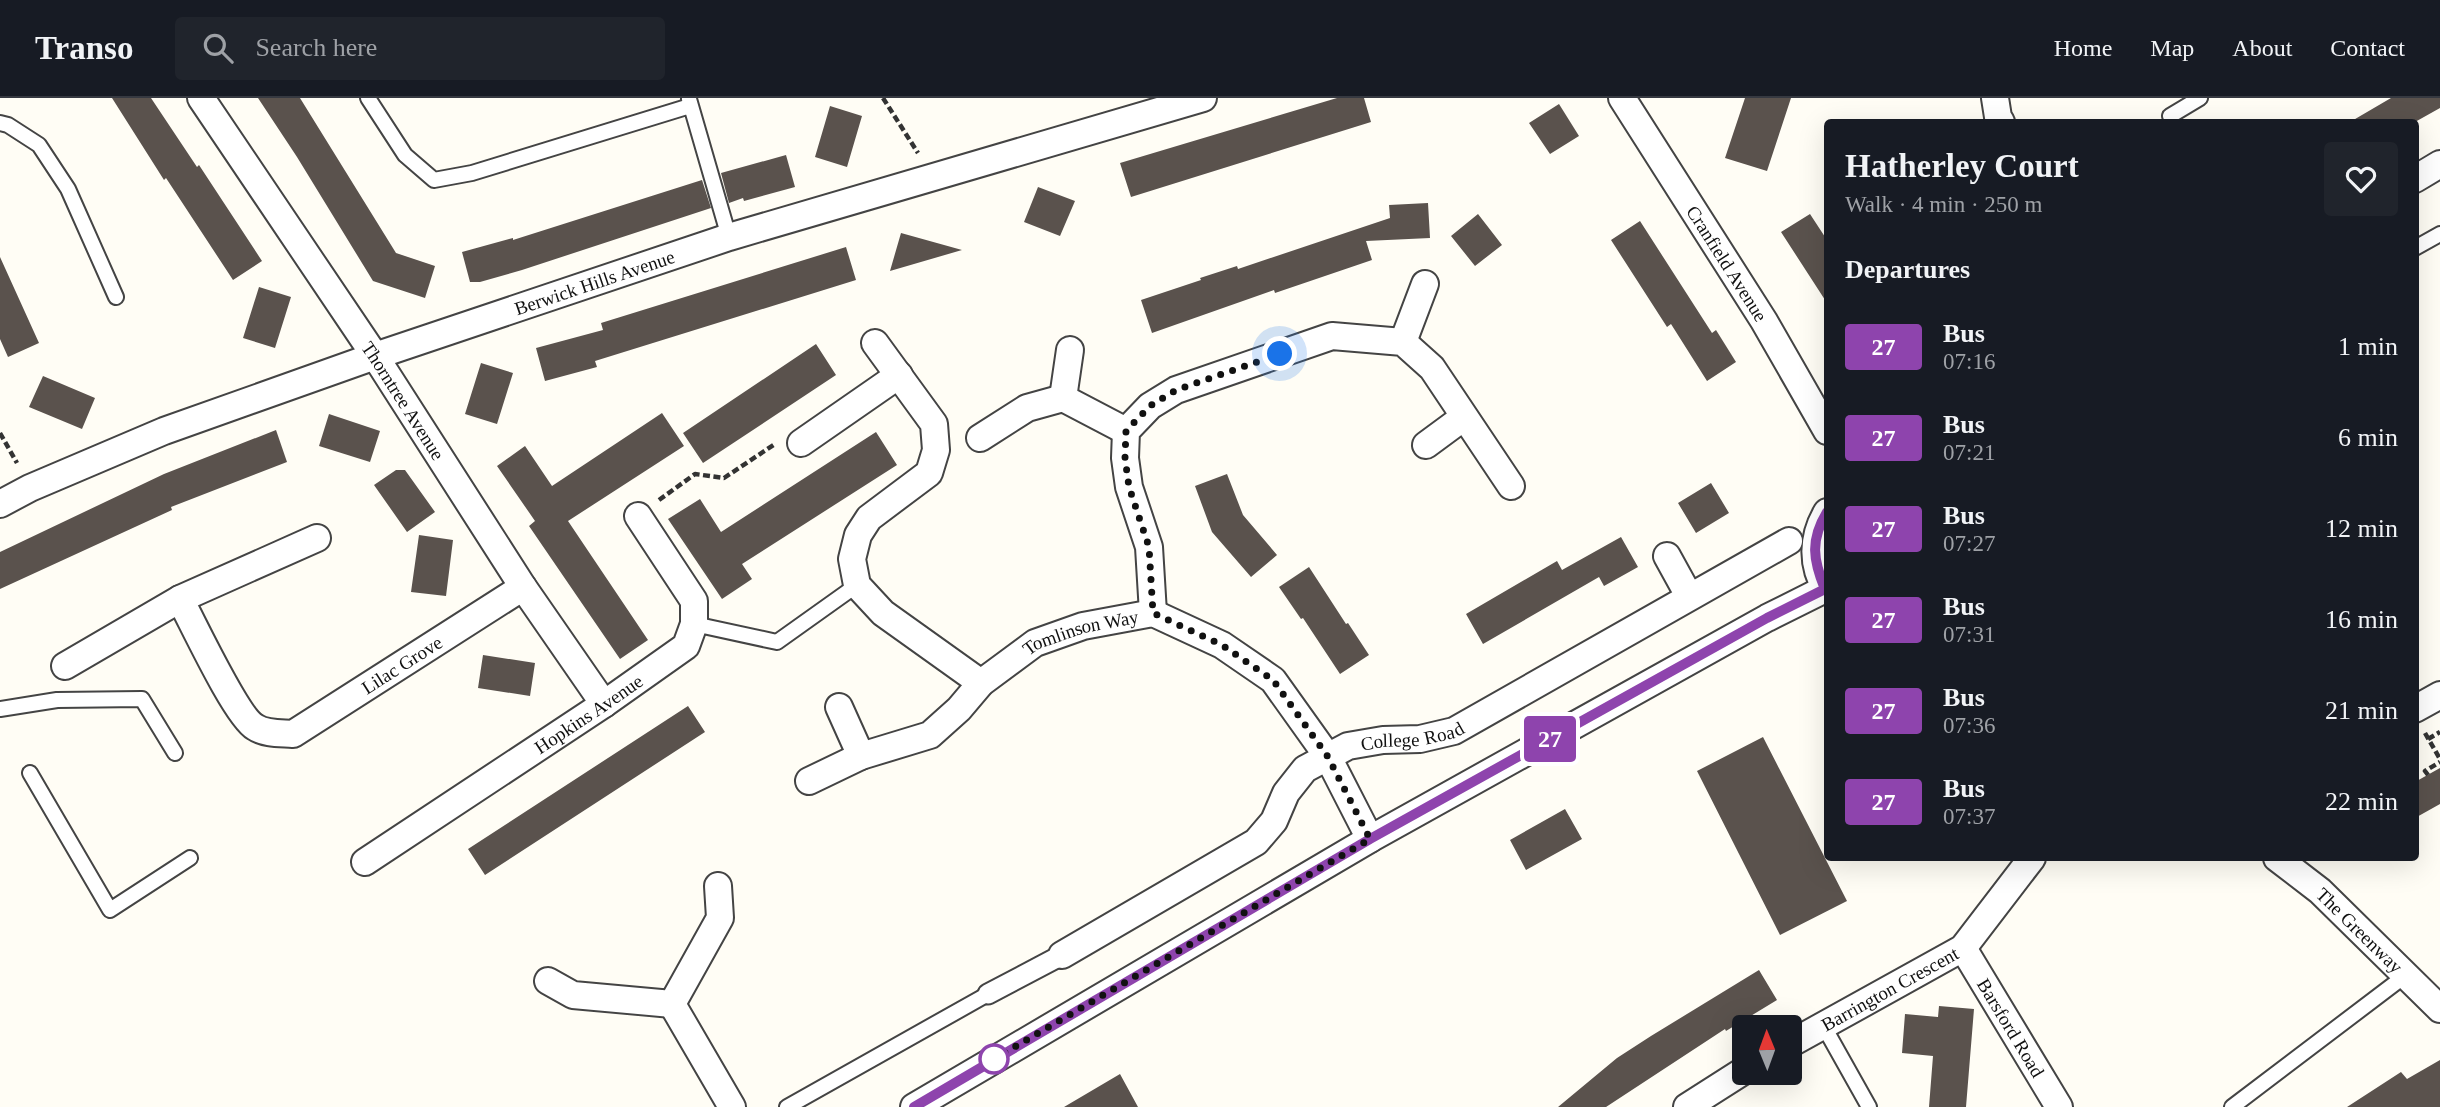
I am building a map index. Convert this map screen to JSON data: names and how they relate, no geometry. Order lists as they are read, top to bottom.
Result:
{
  "streets": {
    "street": [
      "Cranfield Avenue",
      "Berwick Hills Avenue",
      "Thorntree Avenue",
      "Tomlinson Way",
      "Lilac Grove",
      "Hopkins Avenue",
      "College Road",
      "The Greenway",
      "Barrington Crescent",
      "Barsford Road"
    ]
  },
  "crossings": [
    ["Berwick Hills Avenue", "Thorntree Avenue"],
    ["Thorntree Avenue", "Lilac Grove"],
    ["Thorntree Avenue", "Hopkins Avenue"],
    ["Tomlinson Way", "College Road"],
    ["Barrington Crescent", "Barsford Road"]
  ],
  "lines": ["bus line 27"],
  "north": "top",
  "page": {
    "header": "Transo",
    "search": "Search here",
    "nav": [
      "Home",
      "Map",
      "About",
      "Contact"
    ],
    "on_map": "27",
    "heading": [
      ["Hatherley Court", "Walk · 4 min · 250 m"],
      "Departures"
    ],
    "list": [
      {
        "mark": "27",
        "name": "Bus",
        "note": "07:16",
        "value": "1 min"
      },
      {
        "mark": "27",
        "name": "Bus",
        "note": "07:21",
        "value": "6 min"
      },
      {
        "mark": "27",
        "name": "Bus",
        "note": "07:27",
        "value": "12 min"
      },
      {
        "mark": "27",
        "name": "Bus",
        "note": "07:31",
        "value": "16 min"
      },
      {
        "mark": "27",
        "name": "Bus",
        "note": "07:36",
        "value": "21 min"
      },
      {
        "mark": "27",
        "name": "Bus",
        "note": "07:37",
        "value": "22 min"
      }
    ]
  }
}
